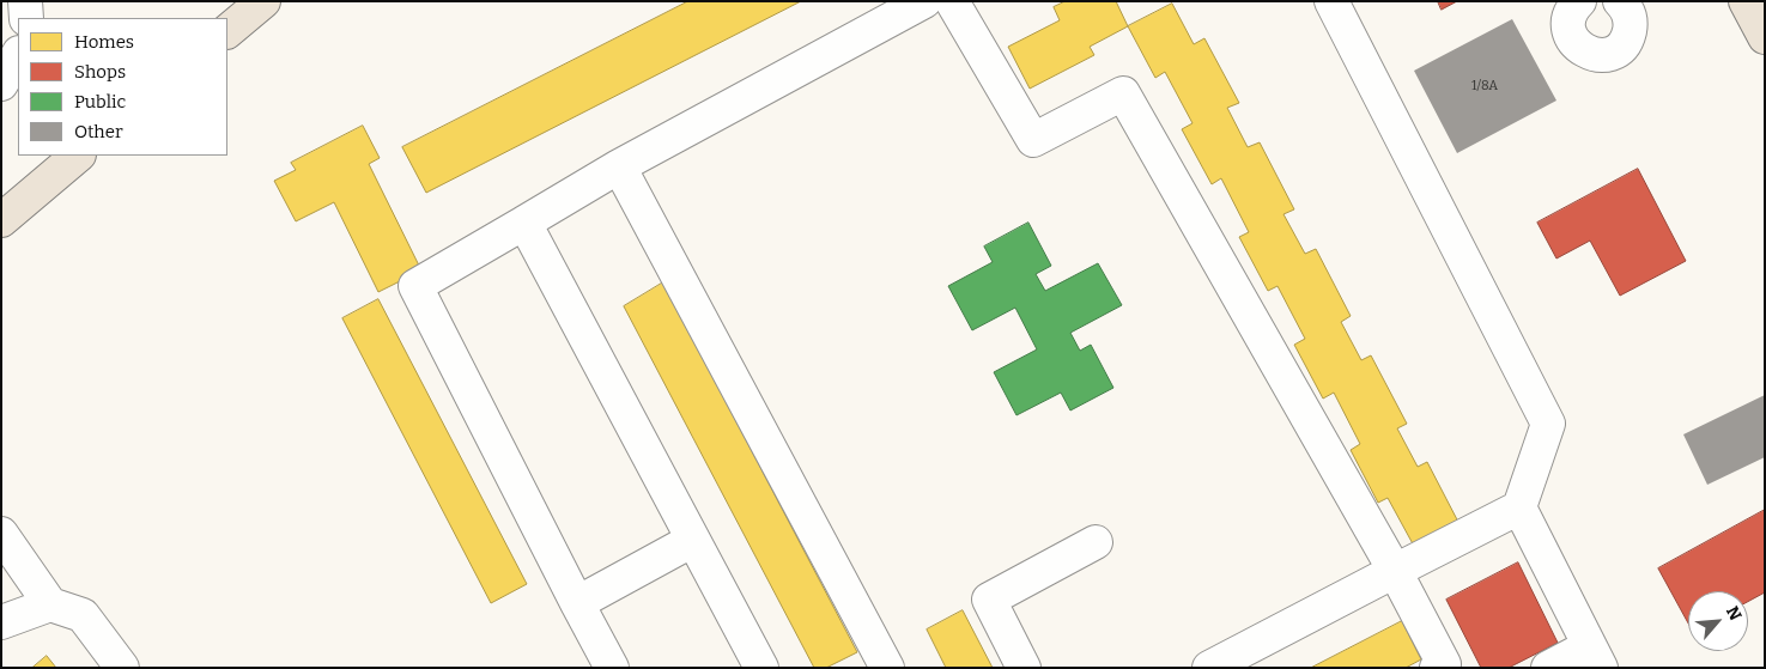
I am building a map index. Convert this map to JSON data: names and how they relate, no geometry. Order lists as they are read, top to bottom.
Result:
{
  "house_numbers": ["1/8А"],
  "legend": [
    "Homes",
    "Shops",
    "Public",
    "Other"
  ],
  "north": "top right"
}
